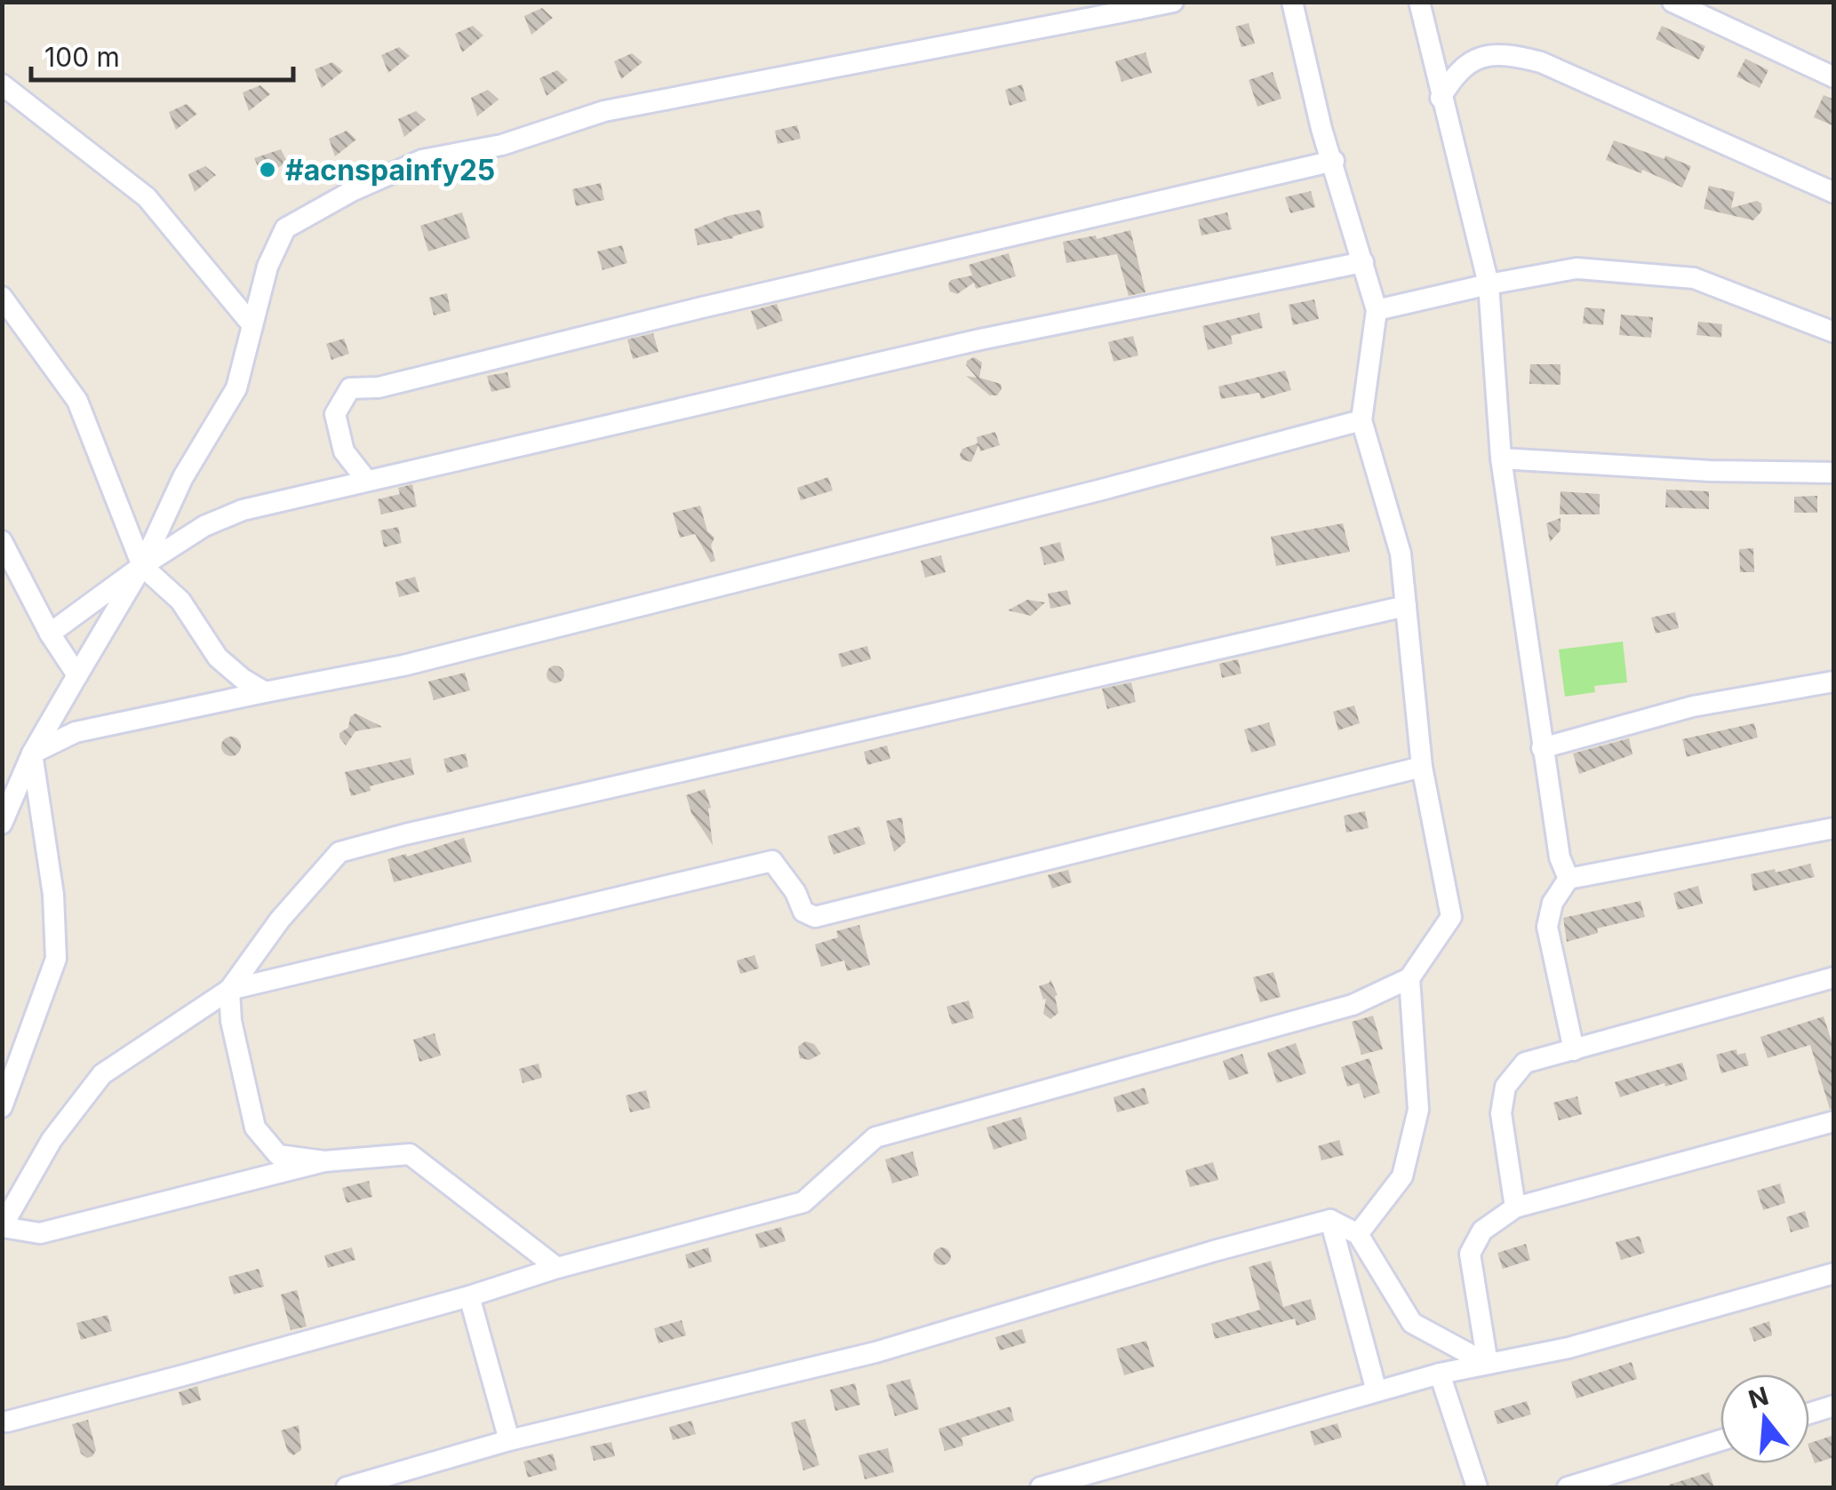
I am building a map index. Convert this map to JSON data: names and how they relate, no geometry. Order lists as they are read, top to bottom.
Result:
{
  "places": ["#acnspainfy25"],
  "scale_bar": "100 m",
  "north": "top"
}
